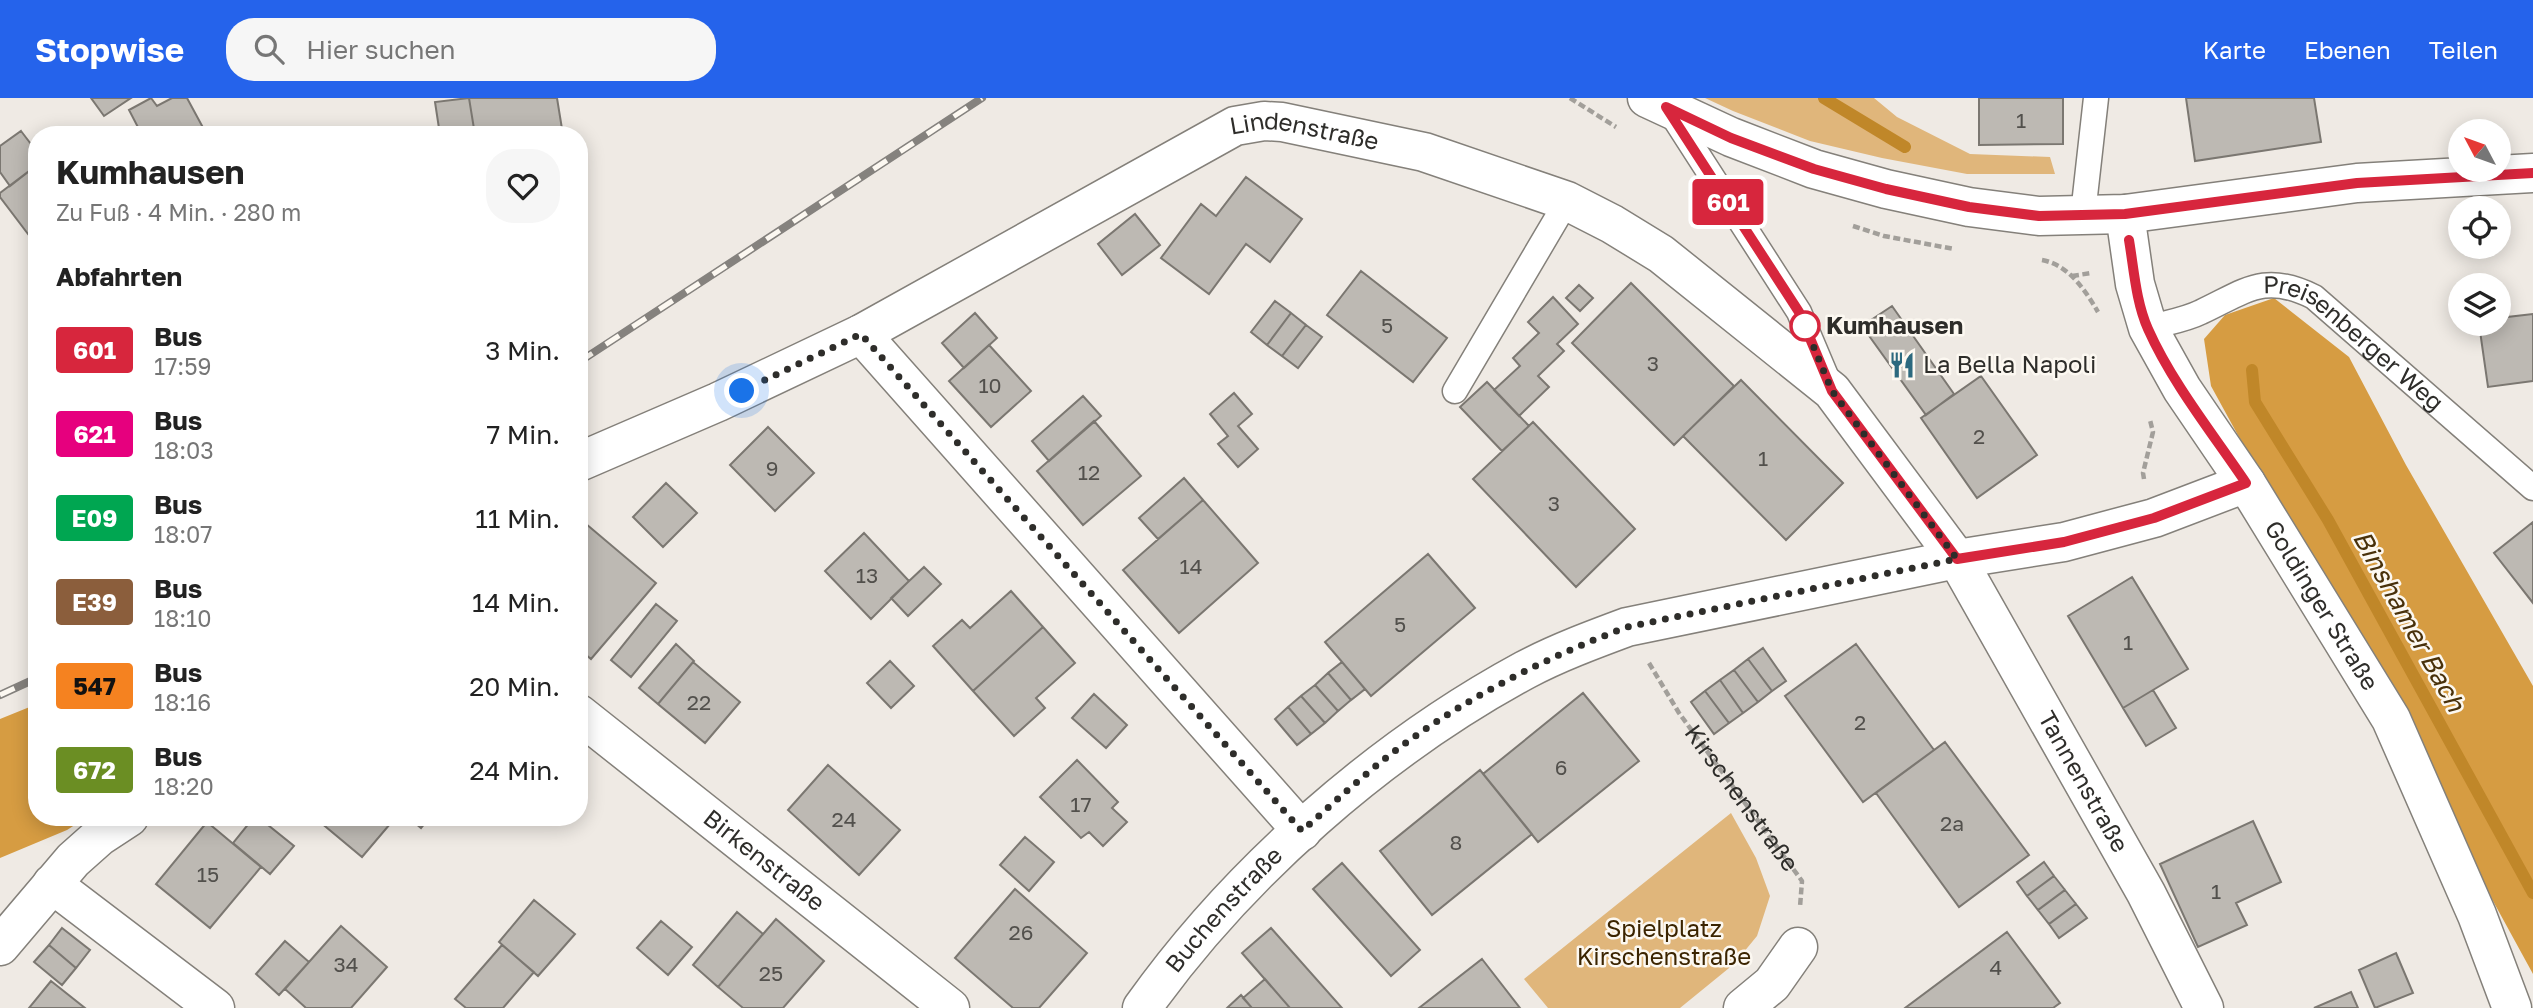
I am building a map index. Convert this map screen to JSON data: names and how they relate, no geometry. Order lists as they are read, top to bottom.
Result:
{
  "streets": {
    "street": [
      "Lindenstraße",
      "Goldinger Straße",
      "Tannenstraße",
      "Birkenstraße",
      "Buchenstraße"
    ],
    "lane": ["Preisenberger Weg"],
    "path": ["Kirschenstraße"]
  },
  "crossings": [
    ["Lindenstraße", "Tannenstraße"],
    ["Lindenstraße", "Buchenstraße"],
    ["Preisenberger Weg", "Goldinger Straße"],
    ["Goldinger Straße", "Buchenstraße"],
    ["Tannenstraße", "Buchenstraße"],
    ["Kirschenstraße", "Buchenstraße"]
  ],
  "water": ["Binshamer Bach"],
  "parks": ["Spielplatz Kirschenstraße"],
  "places": {
    "other": ["Kumhausen"],
    "restaurant": ["La Bella Napoli"]
  },
  "lines": ["bus line 601"],
  "house_numbers": [
    "1",
    "5",
    "3",
    "10",
    "2",
    "1",
    "9",
    "12",
    "3",
    "14",
    "13",
    "5",
    "1",
    "22",
    "2",
    "6",
    "17",
    "24",
    "2a",
    "8",
    "15",
    "1",
    "26",
    "34",
    "4",
    "25"
  ],
  "north": "top left",
  "page": {
    "header": "Stopwise",
    "search": "Hier suchen",
    "nav": ["Karte", "Ebenen", "Teilen"],
    "on_map": "601",
    "heading": [
      ["Kumhausen", "Zu Fuß · 4 Min. · 280 m"],
      "Abfahrten"
    ],
    "list": [
      {
        "mark": "601",
        "name": "Bus",
        "note": "17:59",
        "value": "3 Min."
      },
      {
        "mark": "621",
        "name": "Bus",
        "note": "18:03",
        "value": "7 Min."
      },
      {
        "mark": "E09",
        "name": "Bus",
        "note": "18:07",
        "value": "11 Min."
      },
      {
        "mark": "E39",
        "name": "Bus",
        "note": "18:10",
        "value": "14 Min."
      },
      {
        "mark": "547",
        "name": "Bus",
        "note": "18:16",
        "value": "20 Min."
      },
      {
        "mark": "672",
        "name": "Bus",
        "note": "18:20",
        "value": "24 Min."
      }
    ]
  }
}
